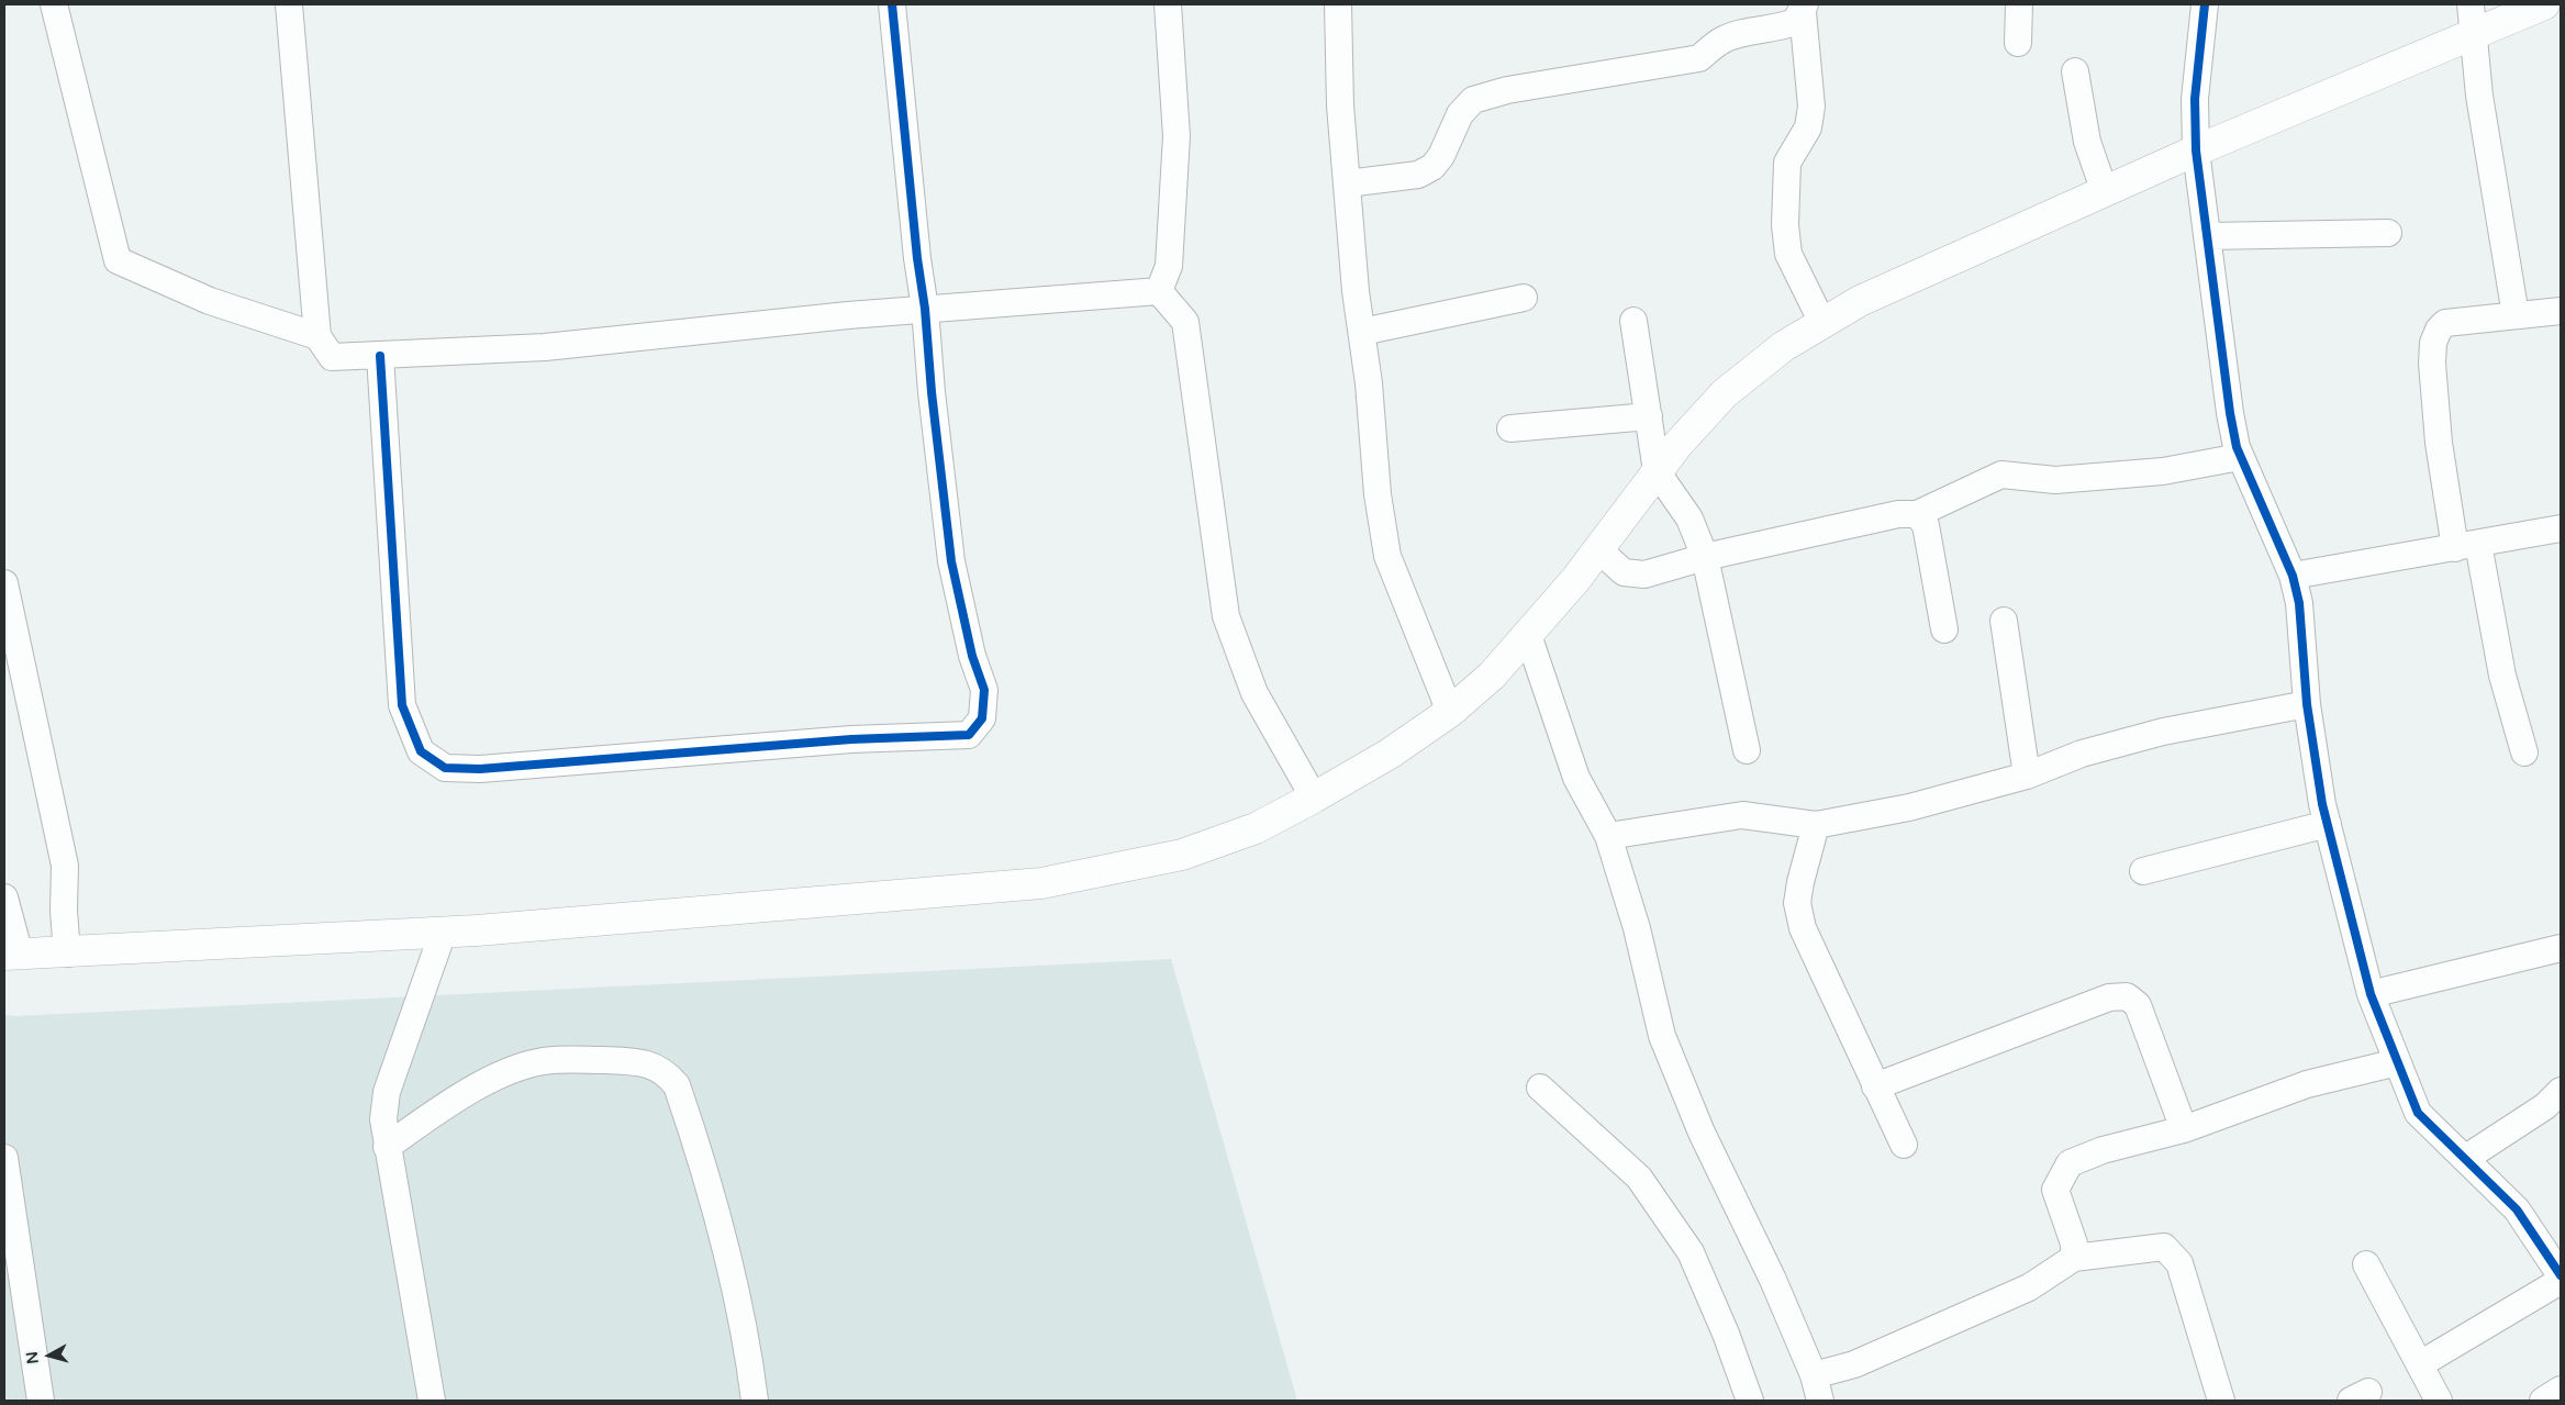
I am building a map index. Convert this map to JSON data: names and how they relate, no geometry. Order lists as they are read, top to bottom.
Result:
{
  "north": "left"
}
